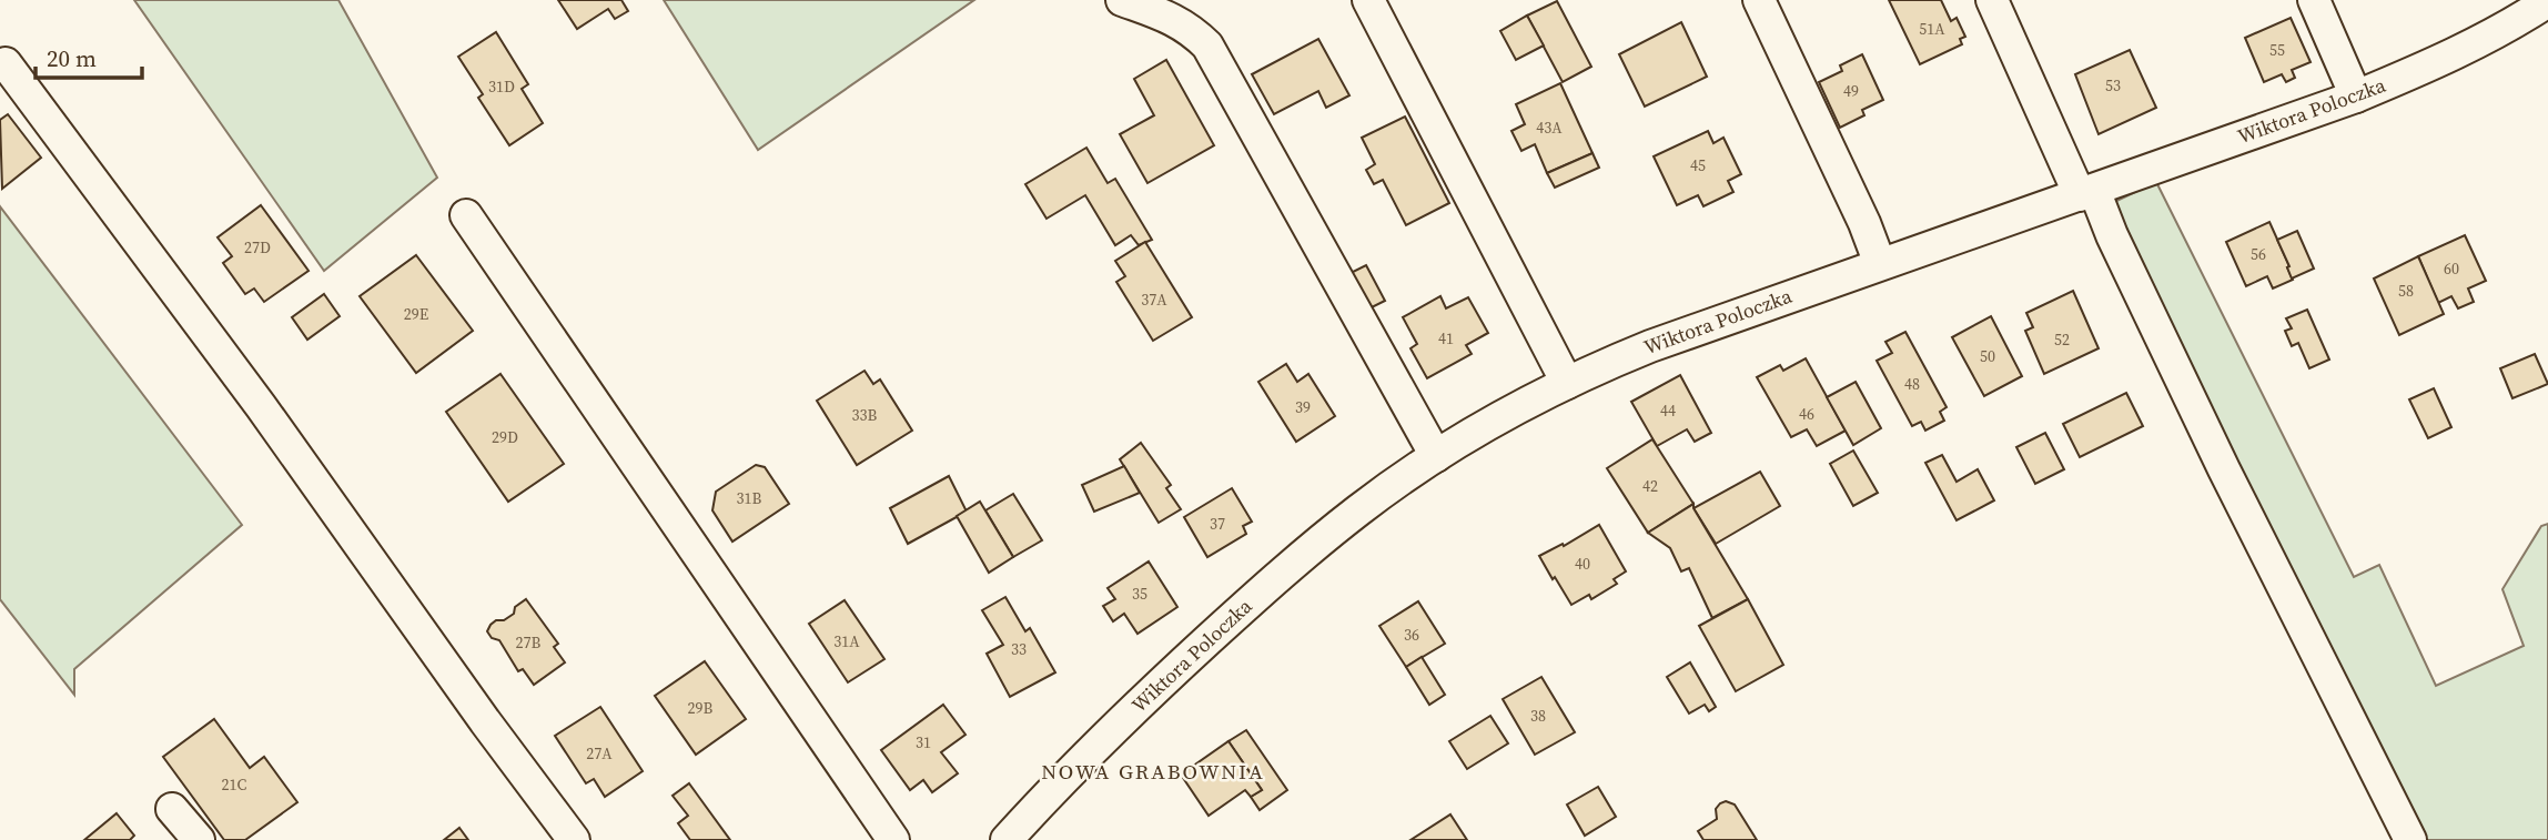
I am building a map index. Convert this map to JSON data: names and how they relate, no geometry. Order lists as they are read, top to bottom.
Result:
{
  "streets": {
    "street": ["Wiktora Poloczka"]
  },
  "districts": ["NOWA GRABOWNIA"],
  "house_numbers": [
    "51A",
    "55",
    "53",
    "31D",
    "49",
    "43A",
    "45",
    "27D",
    "56",
    "60",
    "58",
    "37A",
    "29E",
    "41",
    "52",
    "50",
    "48",
    "39",
    "44",
    "46",
    "33B",
    "29D",
    "42",
    "31B",
    "37",
    "40",
    "35",
    "36",
    "31A",
    "27B",
    "33",
    "29B",
    "38",
    "31",
    "27A",
    "21C"
  ],
  "scale_bar": "20 m"
}
